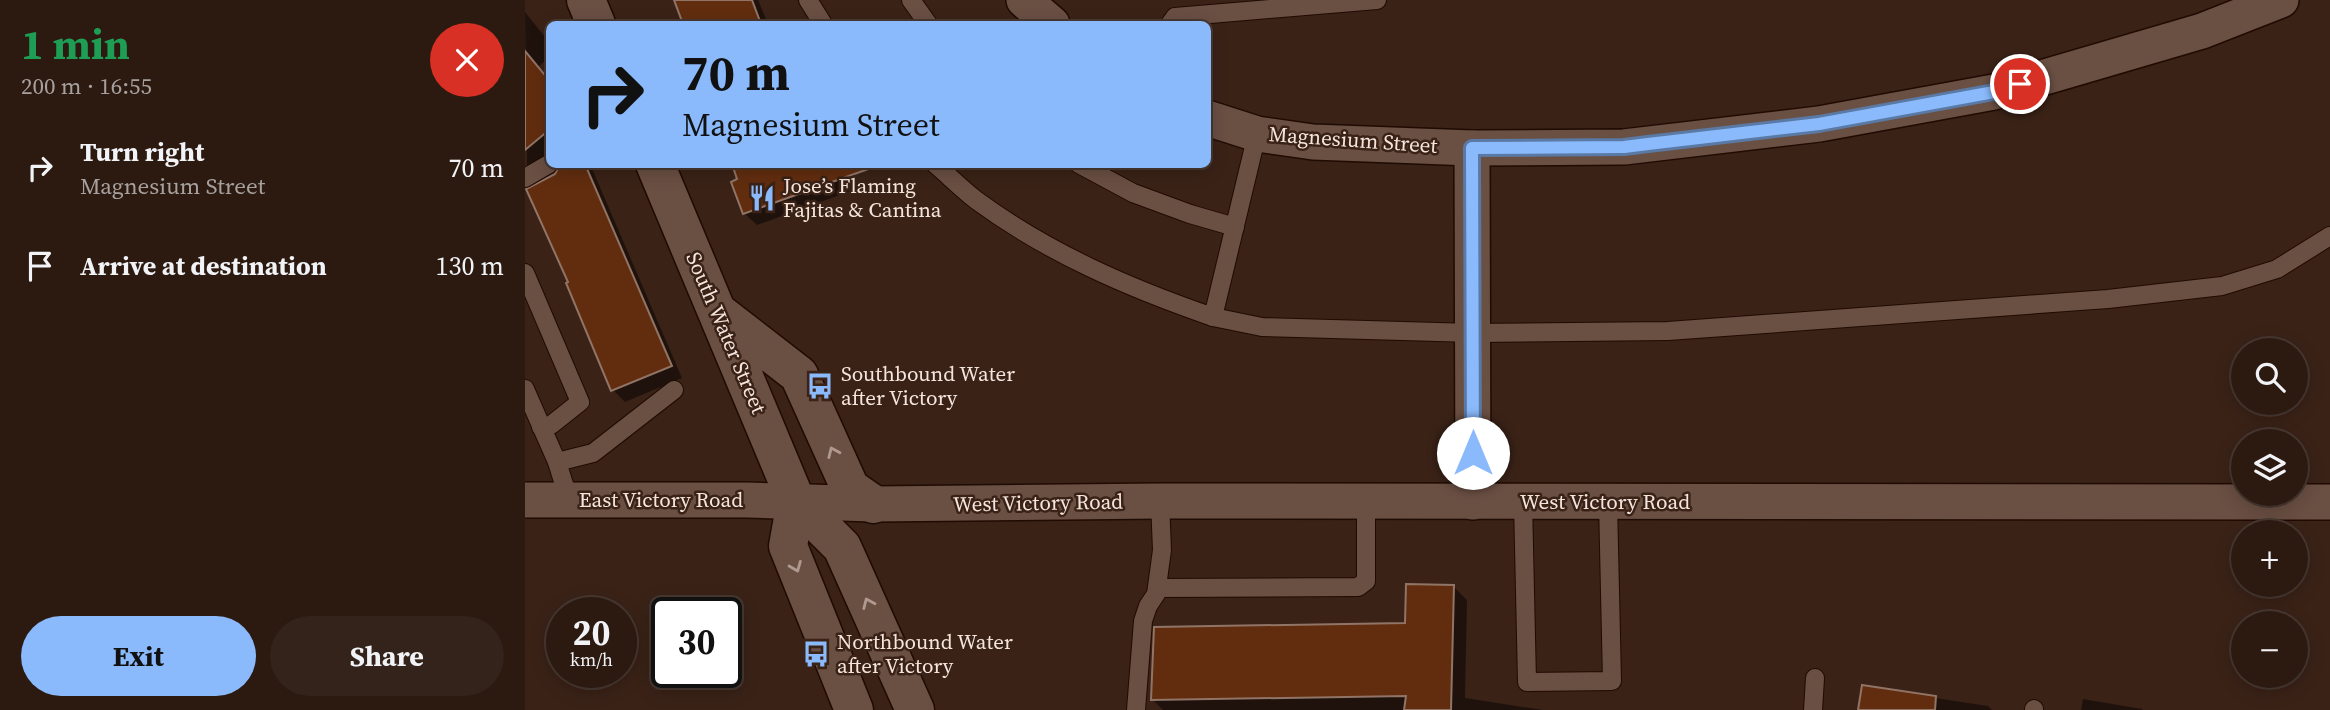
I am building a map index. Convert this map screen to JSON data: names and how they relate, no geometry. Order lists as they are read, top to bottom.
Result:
{
  "streets": {
    "main road": ["South Water Street"],
    "street": ["Magnesium Street", "East Victory Road", "West Victory Road"]
  },
  "crossings": [
    ["South Water Street", "East Victory Road"],
    ["South Water Street", "West Victory Road"],
    ["East Victory Road", "West Victory Road"]
  ],
  "places": {
    "restaurant": ["Jose’s Flaming Fajitas & Cantina"],
    "bus stop": ["Southbound Water after Victory", "Northbound Water after Victory"]
  },
  "page": {
    "heading": ["1 min", "200 m · 16:55"],
    "turn": ["70 m", "Magnesium Street"],
    "list": [
      {
        "name": "Turn right",
        "note": "Magnesium Street",
        "value": "70 m"
      },
      {
        "name": "Arrive at destination",
        "value": "130 m"
      }
    ],
    "map_buttons": ["+", "−"],
    "speed": "20 km/h",
    "limit": "30",
    "buttons": ["Exit", "Share"]
  }
}
